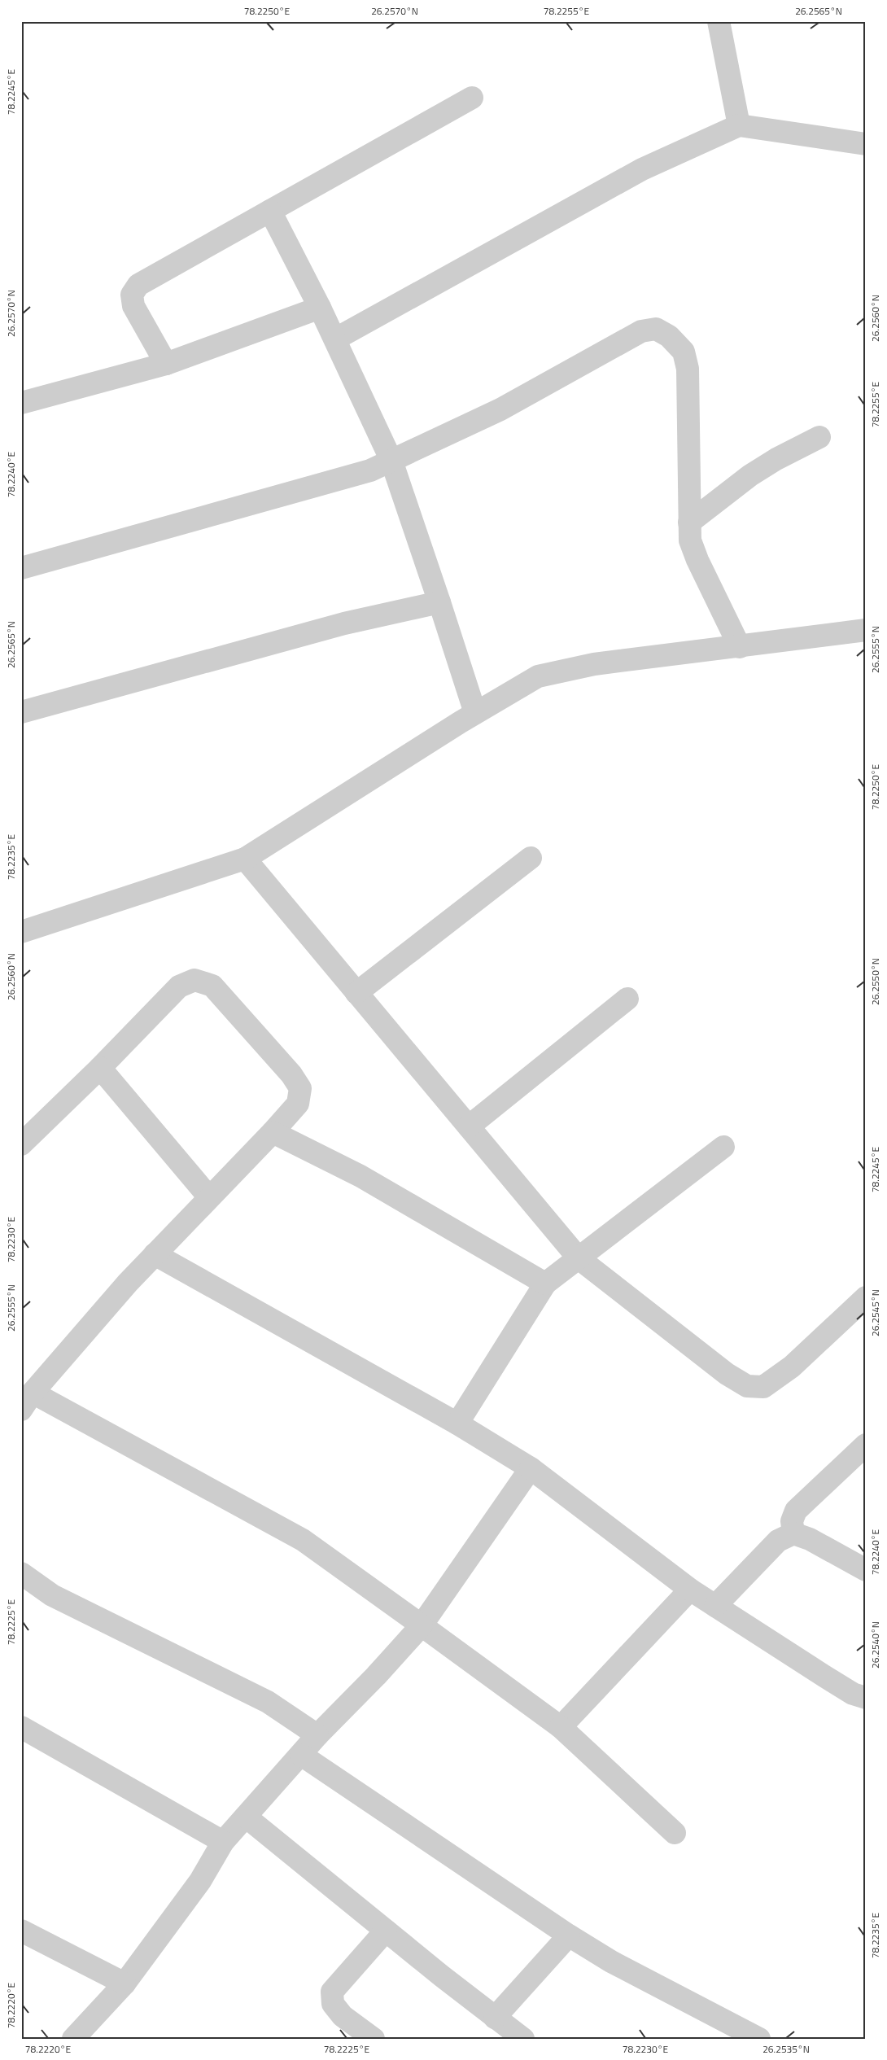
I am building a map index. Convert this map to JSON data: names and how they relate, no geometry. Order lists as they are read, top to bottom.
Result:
{
  "coordinates": [
    "78.2250°E",
    "26.2570°N",
    "78.2255°E",
    "26.2565°N",
    "78.2245°E",
    "26.2560°N",
    "78.2240°E",
    "26.2555°N",
    "78.2235°E",
    "26.2550°N",
    "78.2230°E",
    "26.2545°N",
    "78.2225°E",
    "26.2540°N",
    "78.2220°E",
    "26.2535°N"
  ]
}
